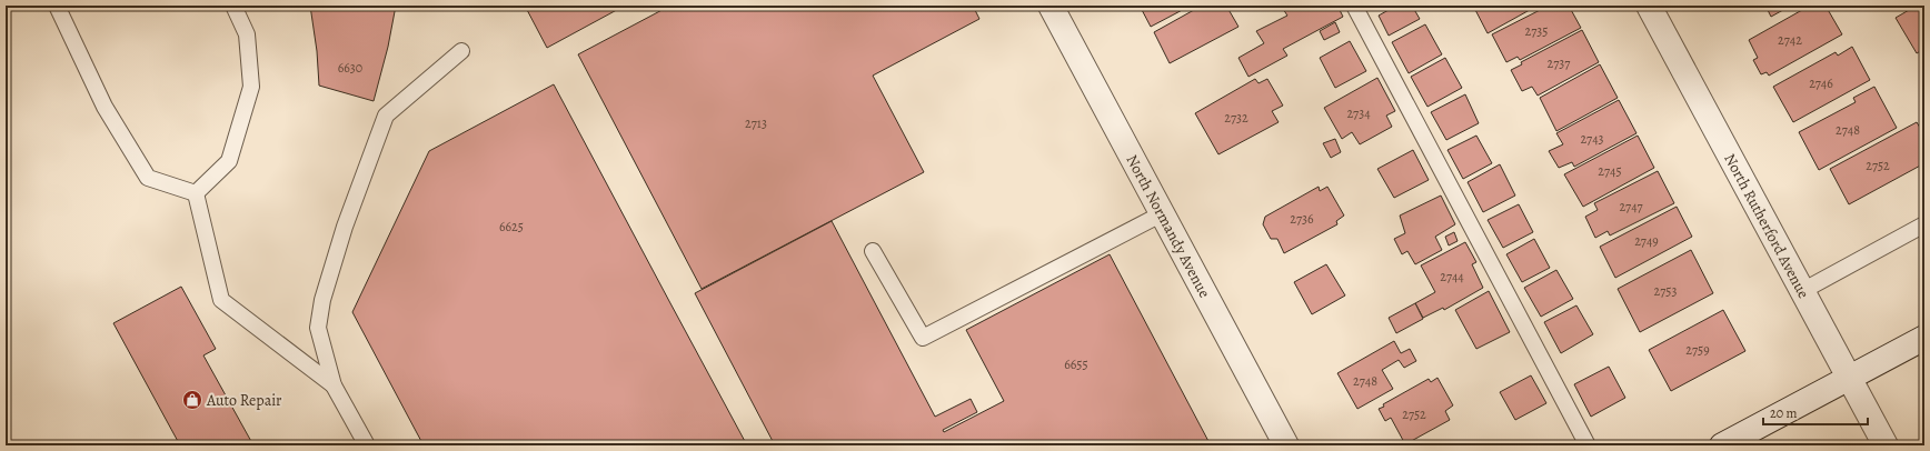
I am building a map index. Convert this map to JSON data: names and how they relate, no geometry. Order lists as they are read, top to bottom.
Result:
{
  "streets": {
    "street": ["North Normandy Avenue", "North Rutherford Avenue"]
  },
  "places": {
    "shop": ["Auto Repair"]
  },
  "house_numbers": [
    "2735",
    "2742",
    "2737",
    "6630",
    "2746",
    "2734",
    "2732",
    "2713",
    "2748",
    "2743",
    "2752",
    "2745",
    "2747",
    "2736",
    "6625",
    "2749",
    "2744",
    "2753",
    "2759",
    "6655",
    "2748",
    "2752"
  ],
  "scale_bar": "20 m"
}
